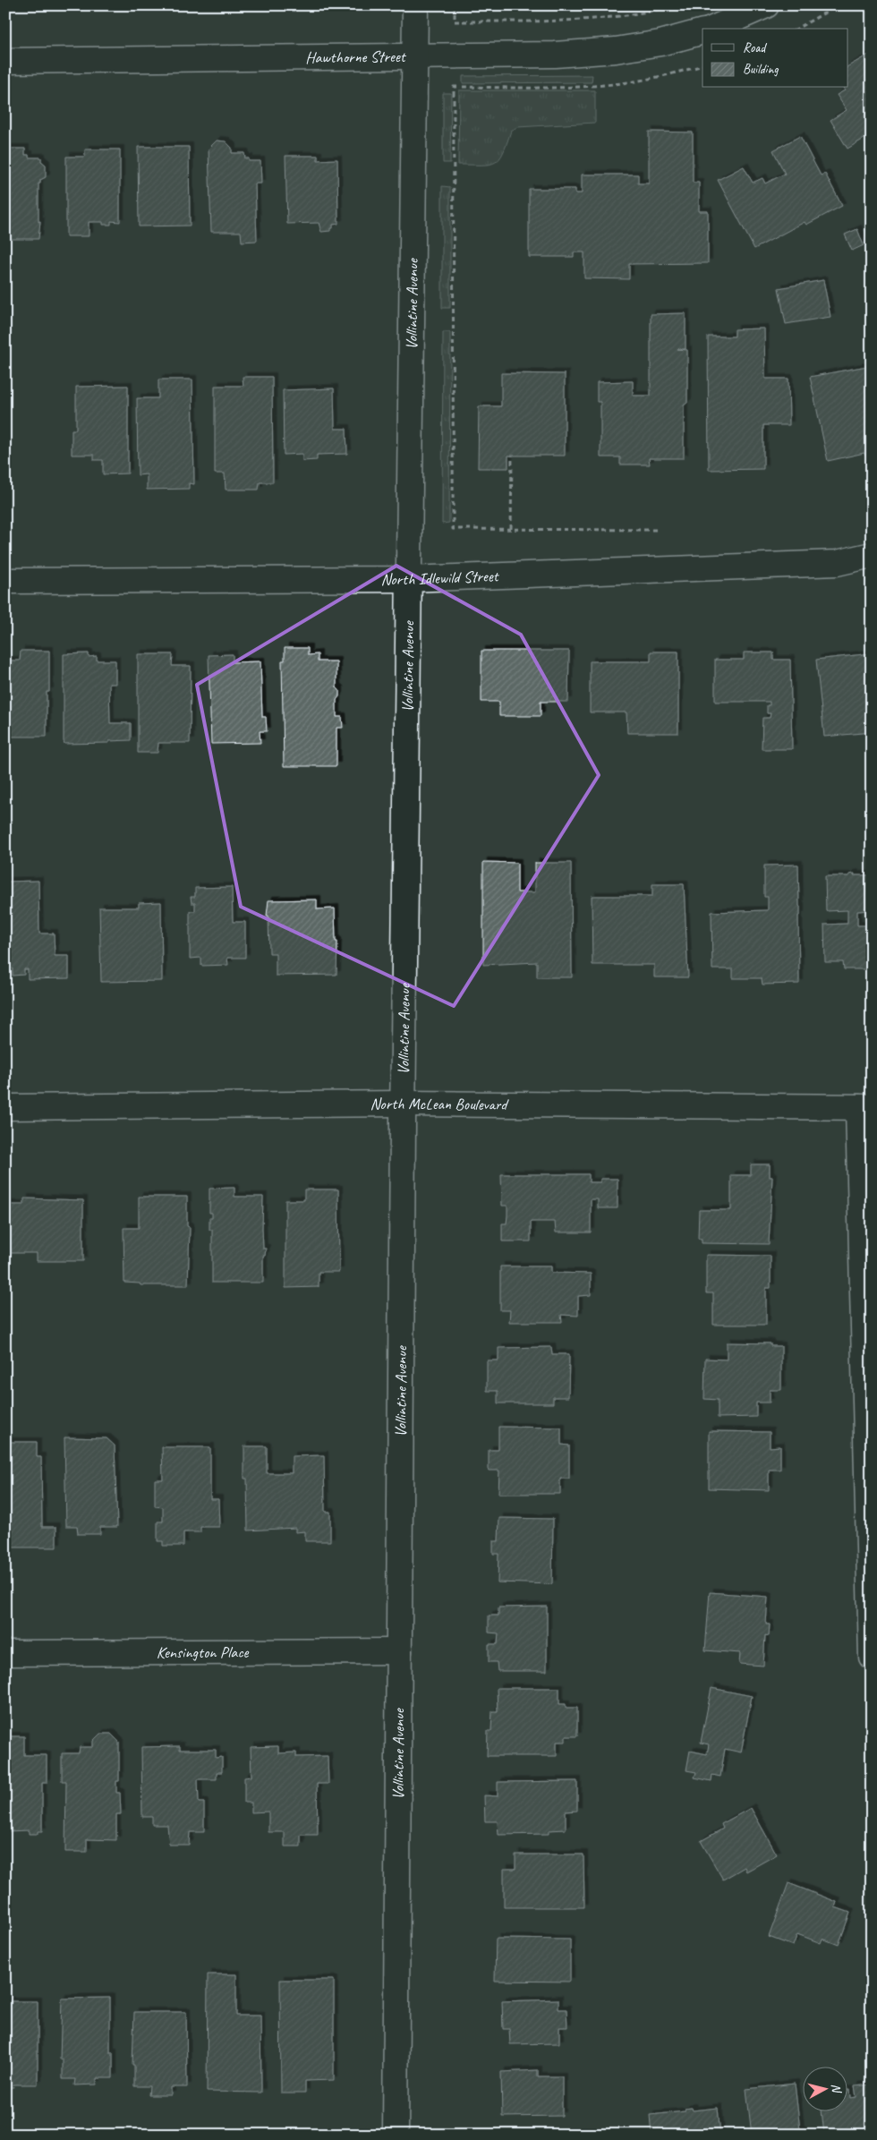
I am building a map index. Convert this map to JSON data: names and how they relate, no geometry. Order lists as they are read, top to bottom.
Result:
{
  "streets": {
    "street": [
      "Hawthorne Street",
      "Vollintine Avenue",
      "North Idlewild Street",
      "North McLean Boulevard",
      "Kensington Place"
    ]
  },
  "crossings": [
    ["Hawthorne Street", "Vollintine Avenue"],
    ["Vollintine Avenue", "North Idlewild Street"],
    ["Vollintine Avenue", "North McLean Boulevard"],
    ["Vollintine Avenue", "Kensington Place"]
  ],
  "legend": ["Road", "Building"],
  "north": "right"
}
